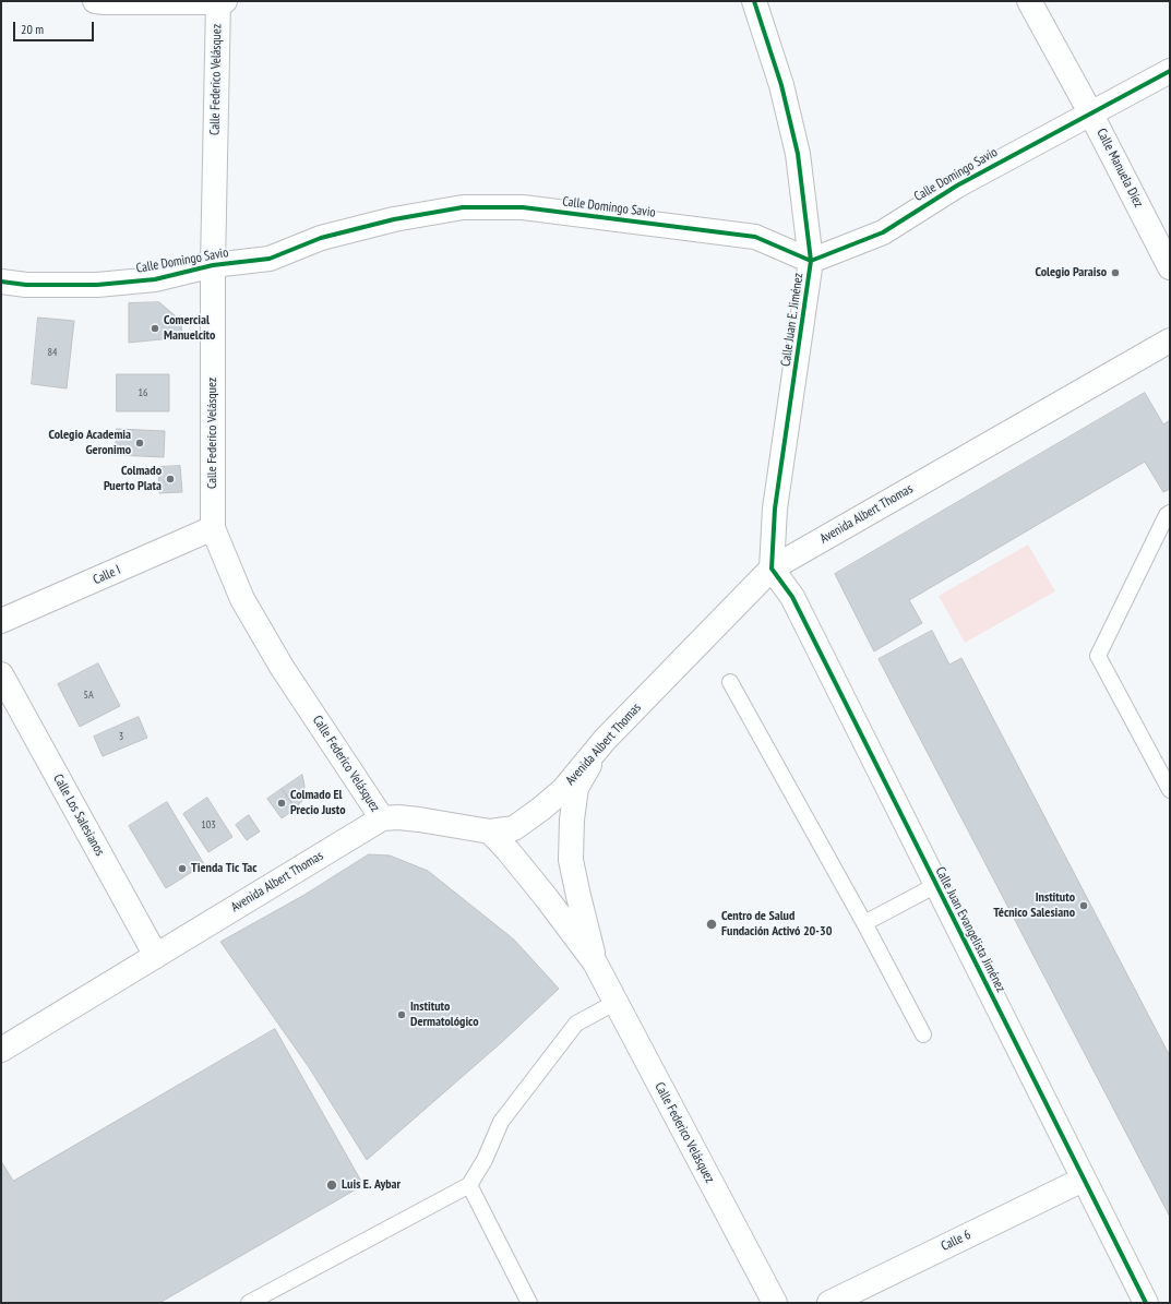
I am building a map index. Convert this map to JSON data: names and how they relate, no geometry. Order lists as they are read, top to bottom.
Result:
{
  "streets": {
    "street": [
      "Calle Federico Velásquez",
      "Calle Manuela Díez",
      "Calle Domingo Savio",
      "Calle Juan E. Jiménez",
      "Avenida Albert Thomas",
      "Calle I",
      "Calle Los Salesianos",
      "Calle Juan Evangelista Jiménez",
      "Calle 6"
    ]
  },
  "crossings": [
    ["Calle Federico Velásquez", "Calle Domingo Savio"],
    ["Calle Federico Velásquez", "Avenida Albert Thomas"],
    ["Calle Federico Velásquez", "Calle I"],
    ["Calle Manuela Díez", "Calle Domingo Savio"],
    ["Calle Domingo Savio", "Calle Juan E. Jiménez"],
    ["Calle Juan E. Jiménez", "Avenida Albert Thomas"],
    ["Calle Juan E. Jiménez", "Calle Juan Evangelista Jiménez"],
    ["Avenida Albert Thomas", "Calle Los Salesianos"],
    ["Avenida Albert Thomas", "Calle Juan Evangelista Jiménez"],
    ["Calle Juan Evangelista Jiménez", "Calle 6"]
  ],
  "places": [
    "Colegio Paraiso",
    "Comercial Manuelcito",
    "Colegio Academia Geronimo",
    "Colmado Puerto Plata",
    "Colmado El Precio Justo",
    "Tienda Tic Tac",
    "Instituto Técnico Salesiano",
    "Centro de Salud Fundación Activó 20-30",
    "Instituto Dermatológico",
    "Luis E. Aybar"
  ],
  "house_numbers": [
    "84",
    "16",
    "5A",
    "3",
    "103"
  ],
  "scale_bar": "20 m"
}
